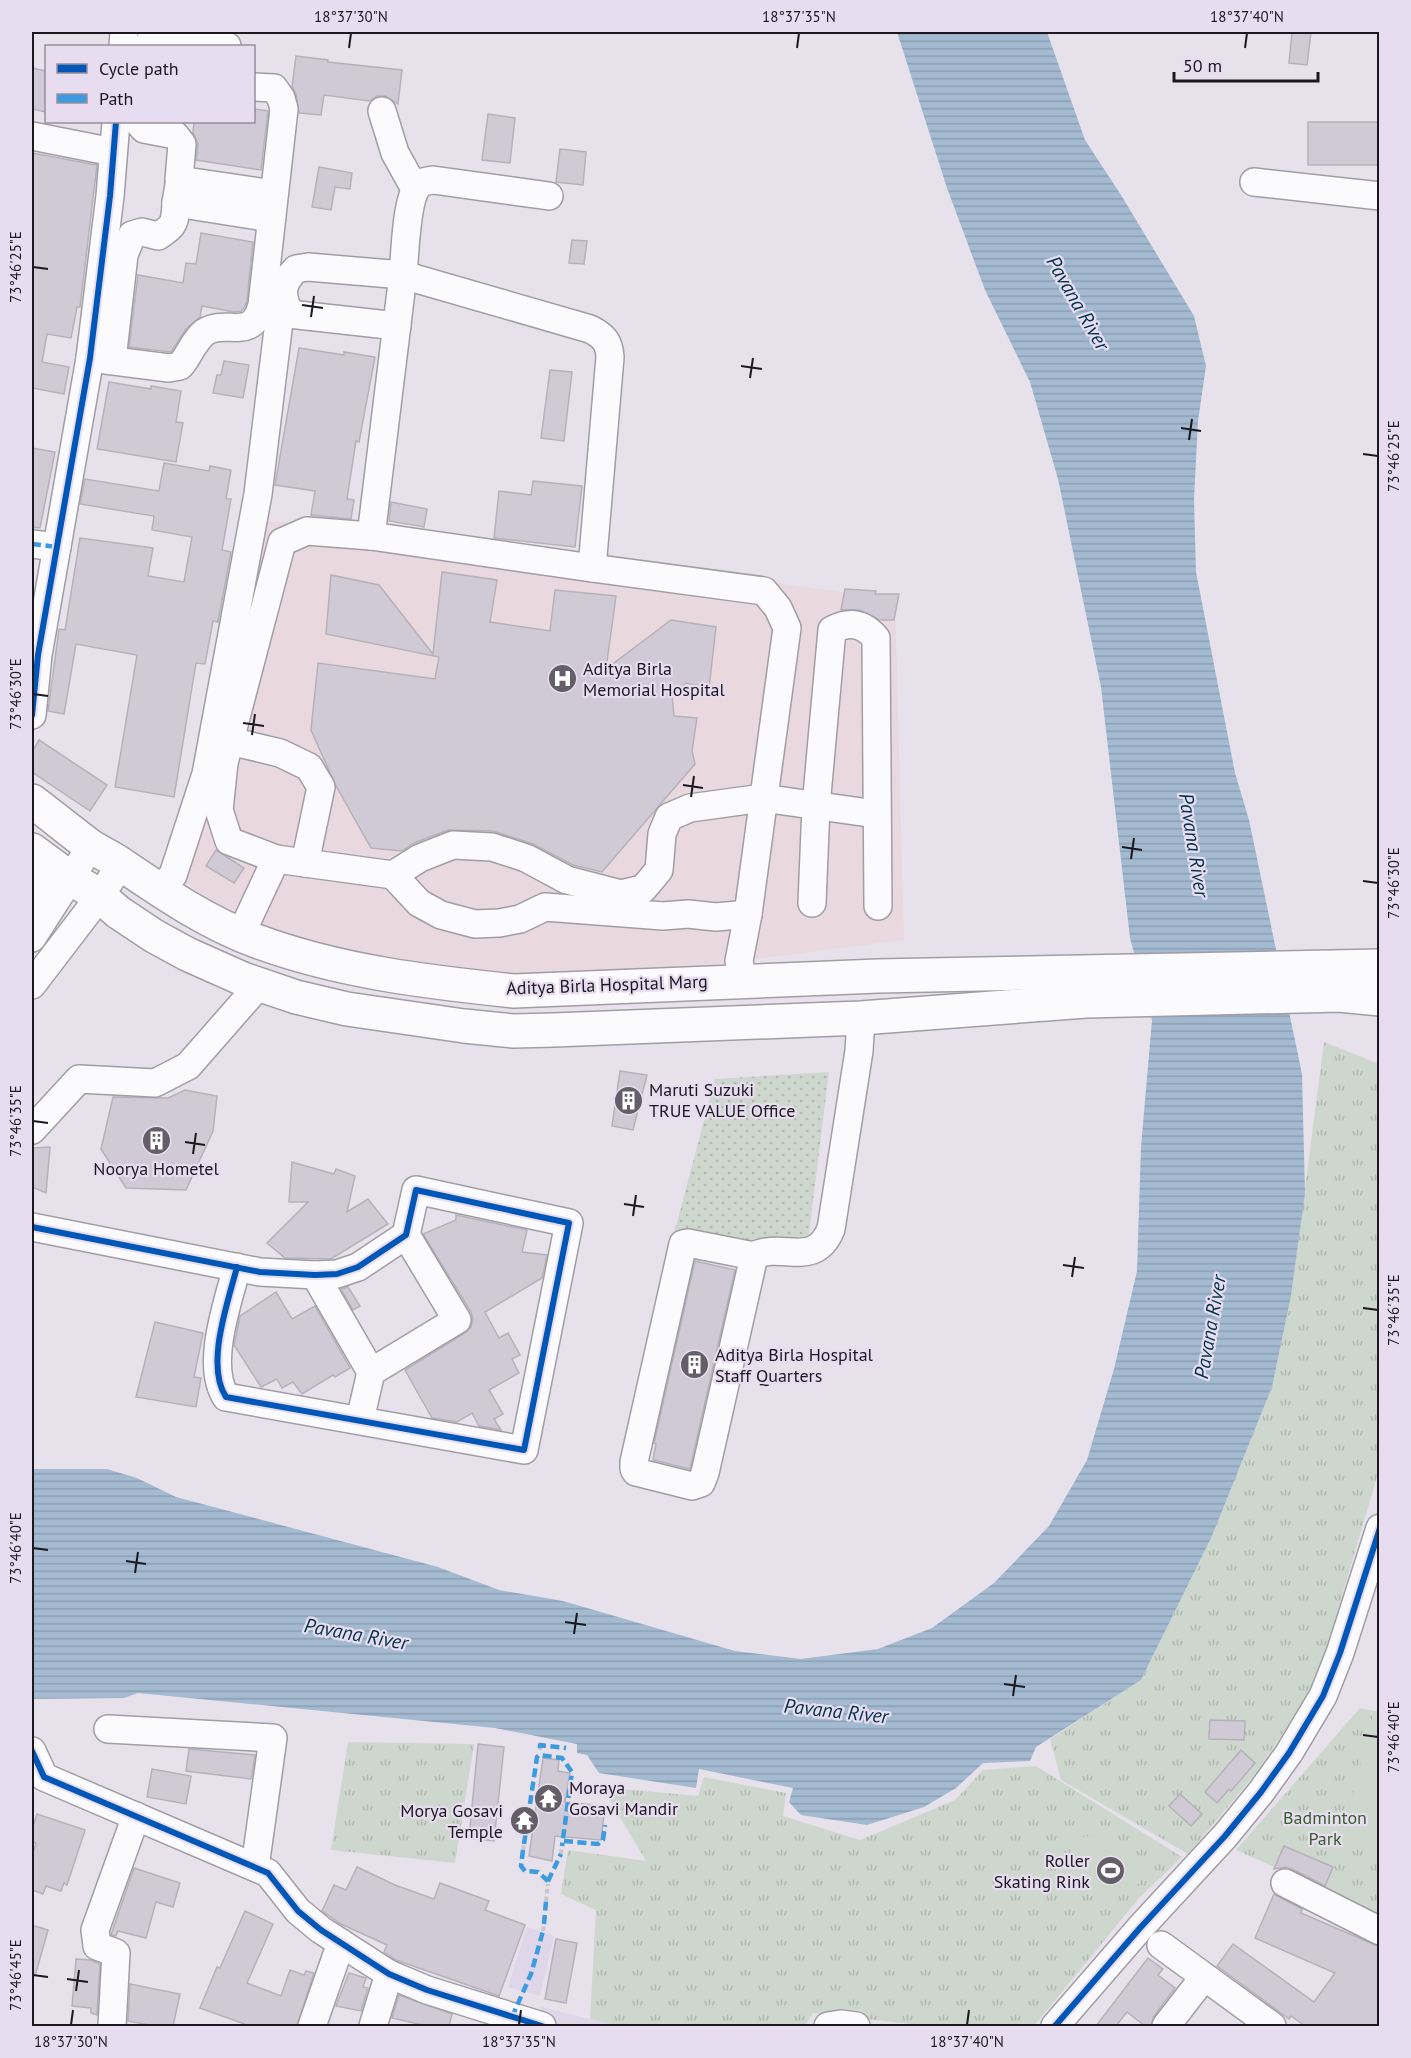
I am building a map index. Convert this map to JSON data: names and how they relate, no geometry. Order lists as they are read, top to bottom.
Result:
{
  "streets": {
    "main road": ["Aditya Birla Hospital Marg"]
  },
  "water": ["Pavana River"],
  "parks": ["Badminton Park"],
  "places": {
    "hospital": ["Aditya Birla Memorial Hospital"],
    "building": ["Maruti Suzuki TRUE VALUE Office", "Noorya Hometel", "Aditya Birla Hospital Staff Quarters"],
    "temple": ["Moraya Gosavi Mandir", "Morya Gosavi Temple"],
    "sports": ["Roller Skating Rink"]
  },
  "legend": ["Cycle path", "Path"],
  "scale_bar": "50 m",
  "coordinates": [
    "18°37'30\"N",
    "18°37'35\"N",
    "18°37'40\"N",
    "73°46'25\"E",
    "73°46'30\"E",
    "73°46'35\"E",
    "73°46'40\"E",
    "73°46'45\"E"
  ]
}
